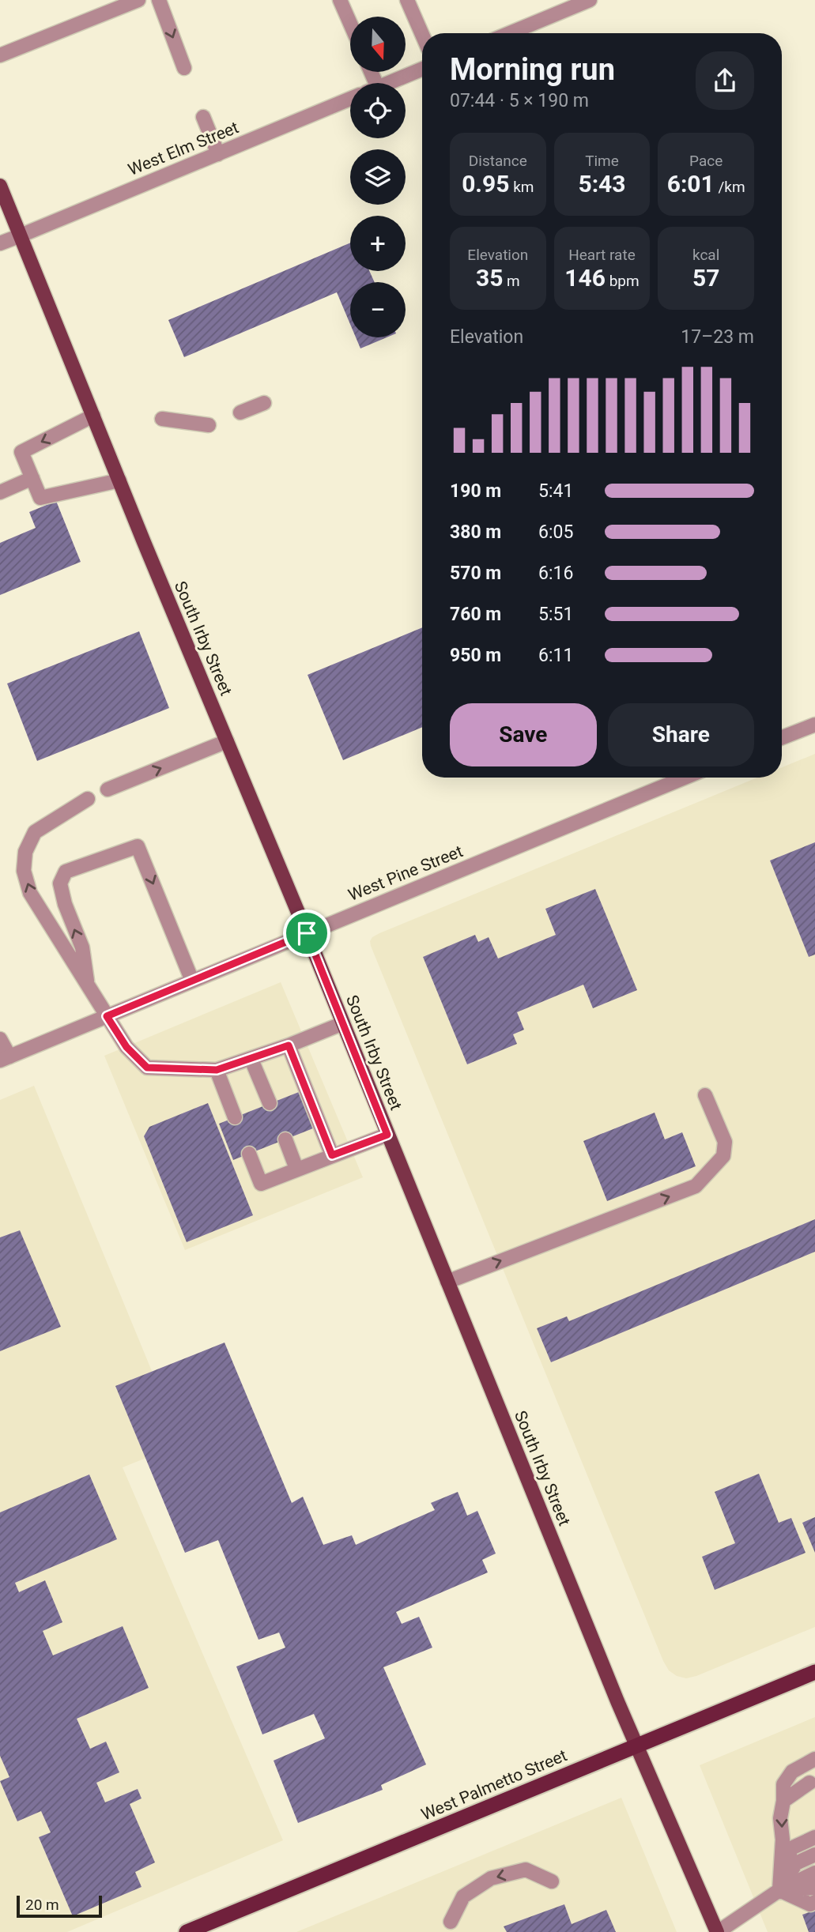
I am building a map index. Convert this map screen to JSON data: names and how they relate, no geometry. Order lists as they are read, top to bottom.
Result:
{
  "streets": {
    "highway": ["West Palmetto Street"],
    "main road": ["South Irby Street"],
    "street": ["West Elm Street", "West Pine Street"]
  },
  "crossings": [
    ["West Elm Street", "South Irby Street"],
    ["South Irby Street", "West Pine Street"],
    ["South Irby Street", "West Palmetto Street"]
  ],
  "scale_bar": "20 m",
  "north": "bottom",
  "page": {
    "map_buttons": ["+", "−"],
    "heading": ["Morning run", "07:44 · 5 × 190 m"],
    "stats": [
      ["Distance", "0.95 km"],
      ["Time", "5:43"],
      ["Pace", "6:01 /km"],
      ["Elevation", "35 m"],
      ["Heart rate", "146 bpm"],
      ["kcal", "57"]
    ],
    "chart": ["Elevation", "17–23 m"],
    "list": [
      {
        "name": "190 m",
        "note": "5:41"
      },
      {
        "name": "380 m",
        "note": "6:05"
      },
      {
        "name": "570 m",
        "note": "6:16"
      },
      {
        "name": "760 m",
        "note": "5:51"
      },
      {
        "name": "950 m",
        "note": "6:11"
      }
    ],
    "buttons": ["Save", "Share"],
    "scale": "20 m"
  }
}
